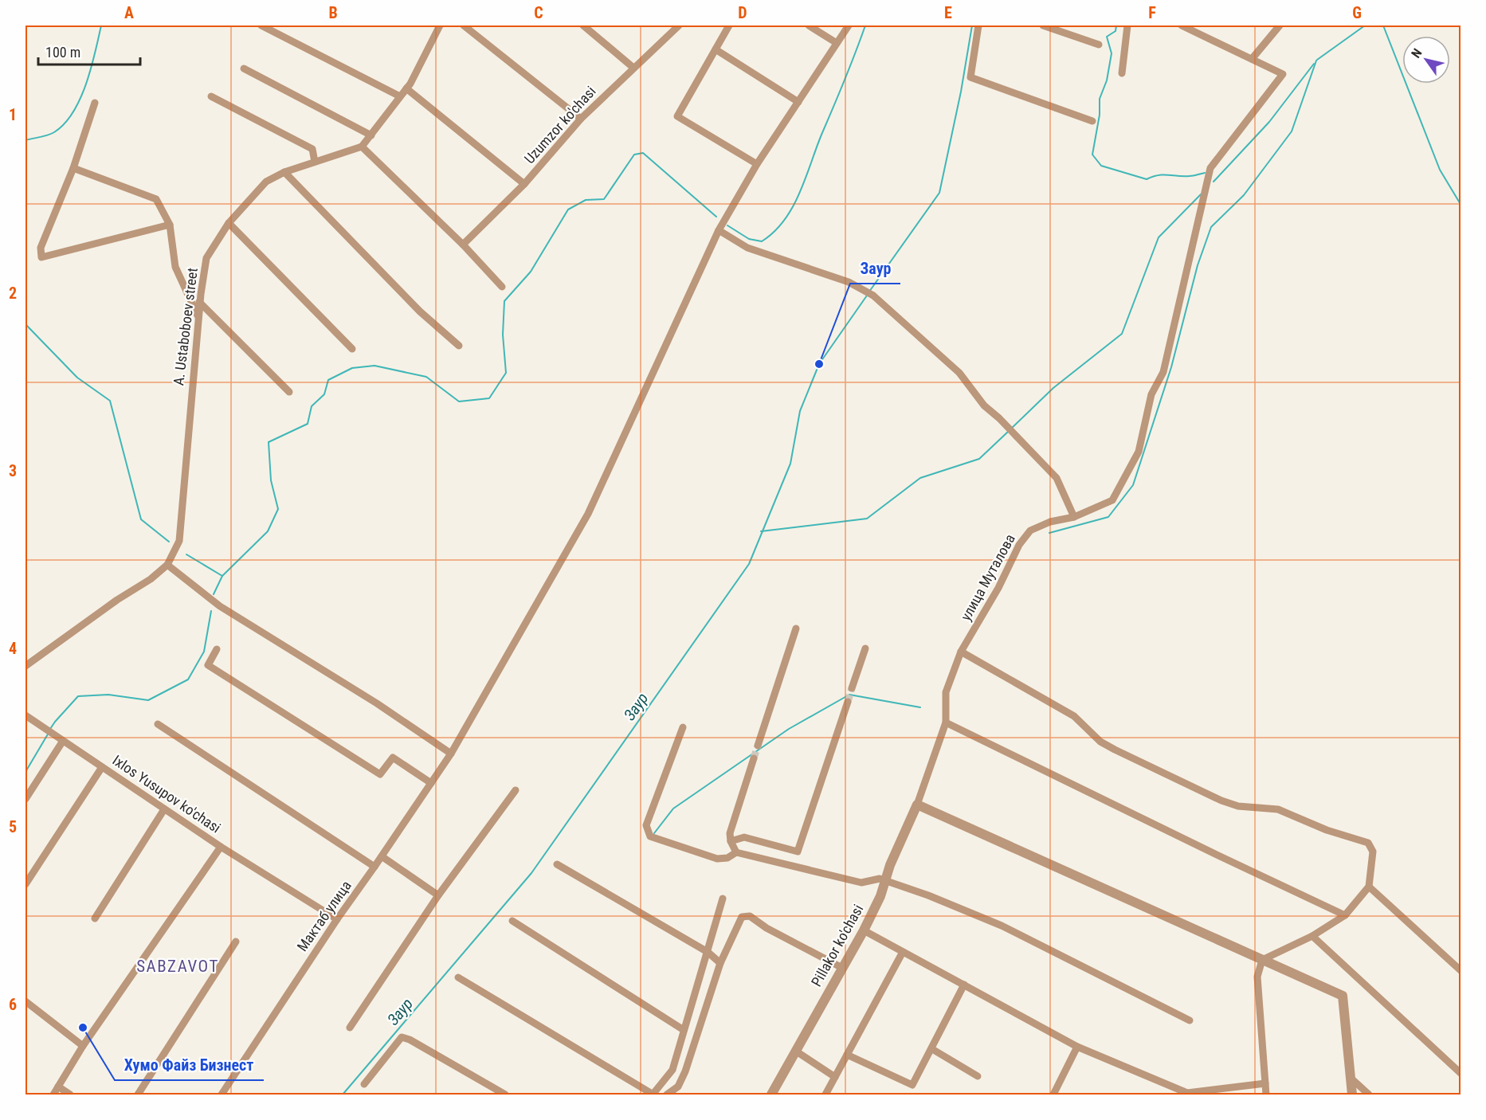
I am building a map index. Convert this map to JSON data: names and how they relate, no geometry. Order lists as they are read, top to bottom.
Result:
{
  "streets": {
    "street": [
      "Uzumzor ko'chasi",
      "A. Ustaboboev street",
      "улица Муталова",
      "Ixlos Yusupov ko'chasi",
      "Мактаб улица",
      "Pillakor ko'chasi"
    ]
  },
  "crossings": [
    ["улица Муталова", "Pillakor ko'chasi"]
  ],
  "districts": ["SABZAVOT"],
  "water": ["Заур"],
  "places": ["Заур", "Хумо Файз Бизнест"],
  "scale_bar": "100 m",
  "north": "top left",
  "grid": {
    "columns": [
      "A",
      "B",
      "C",
      "D",
      "E",
      "F",
      "G"
    ],
    "rows": [
      "1",
      "2",
      "3",
      "4",
      "5",
      "6"
    ]
  }
}
